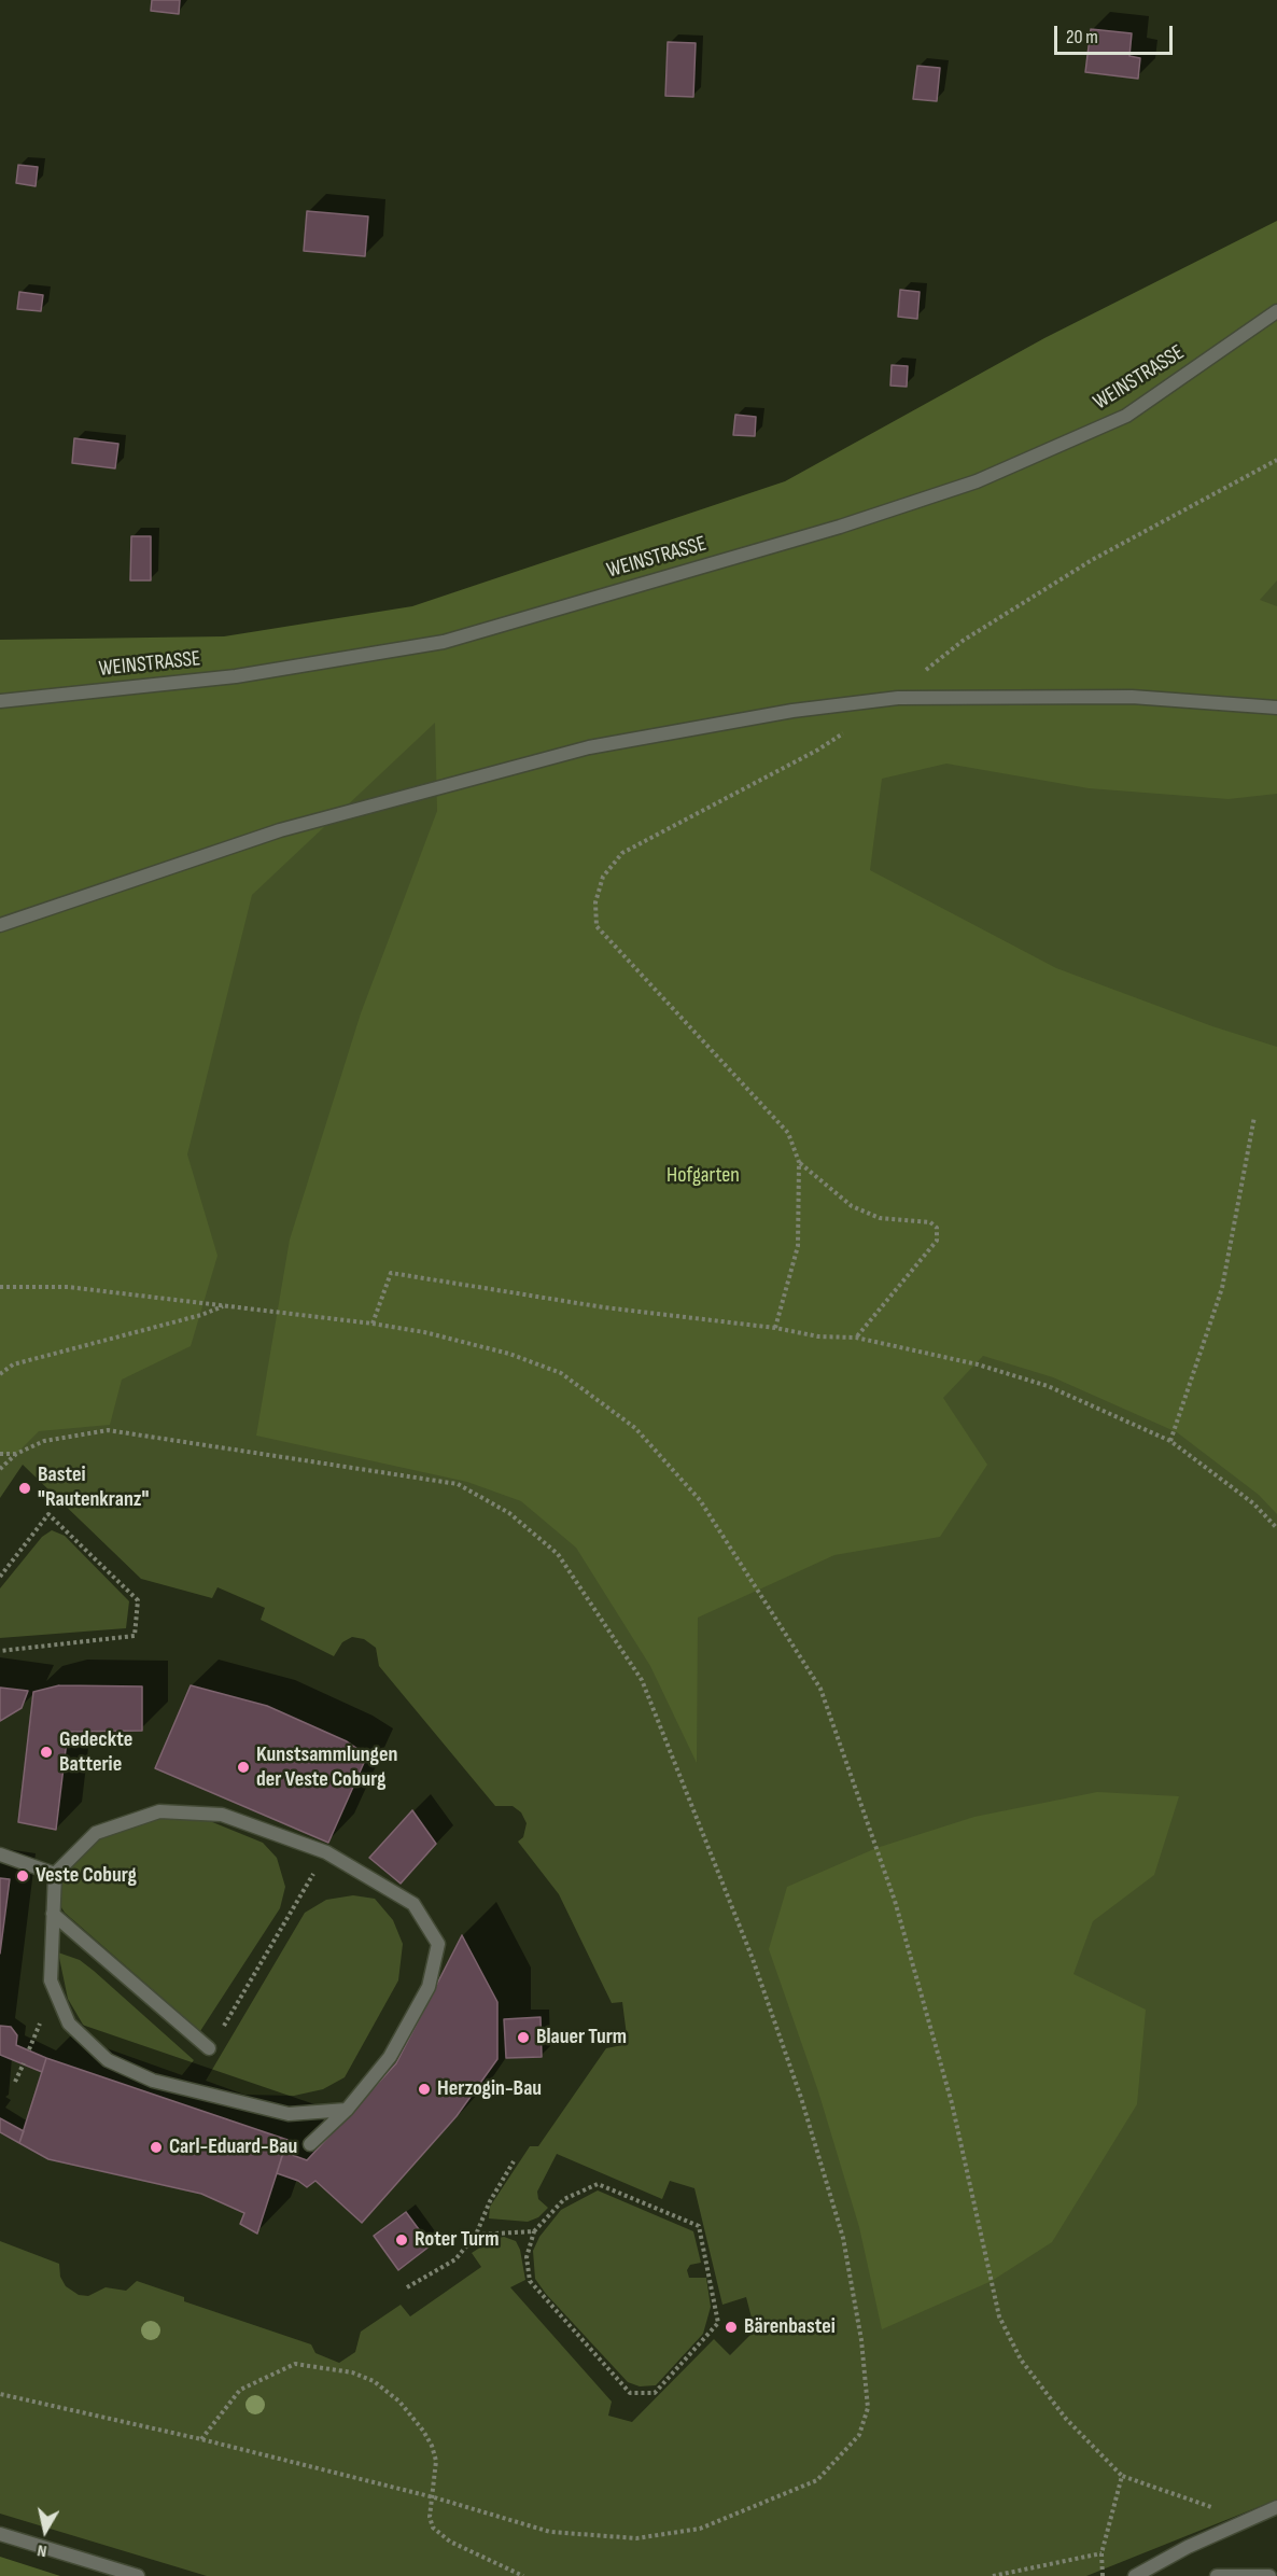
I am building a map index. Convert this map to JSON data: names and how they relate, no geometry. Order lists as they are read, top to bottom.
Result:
{
  "streets": {
    "street": ["WEINSTRASSE"]
  },
  "parks": ["Hofgarten"],
  "places": [
    "Bastei \"Rautenkranz\"",
    "Gedeckte Batterie",
    "Kunstsammlungen der Veste Coburg",
    "Veste Coburg",
    "Blauer Turm",
    "Herzogin-Bau",
    "Carl-Eduard-Bau",
    "Roter Turm",
    "Bärenbastei"
  ],
  "scale_bar": "20 m",
  "north": "bottom"
}
